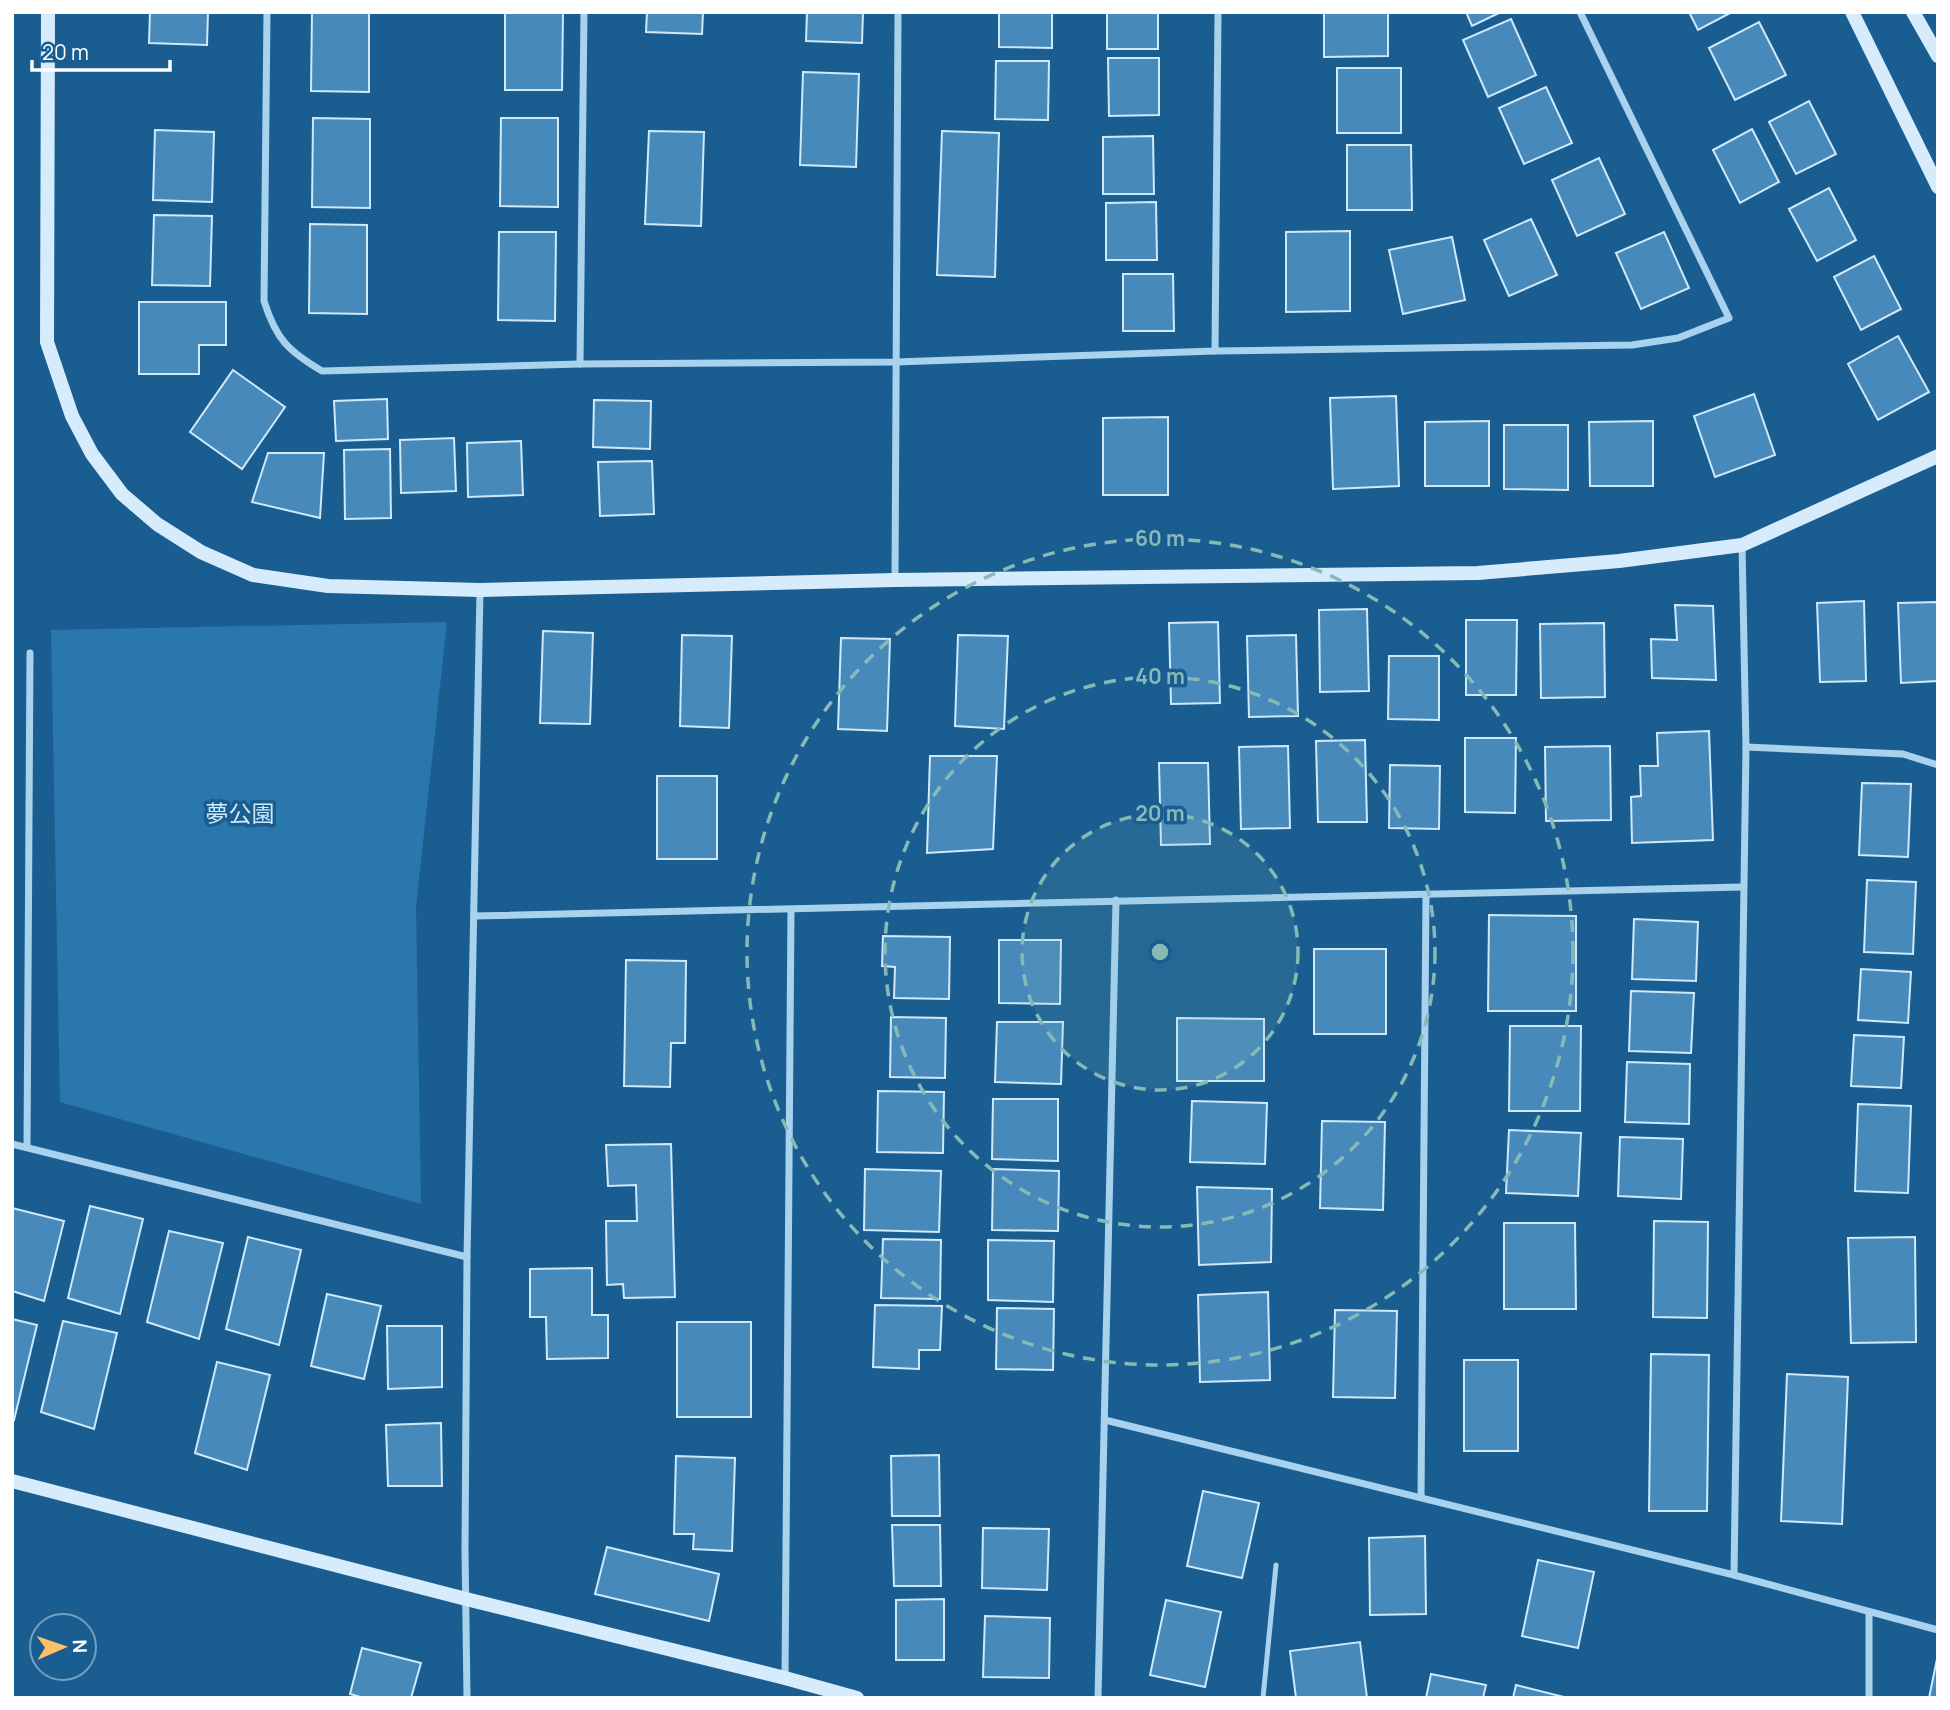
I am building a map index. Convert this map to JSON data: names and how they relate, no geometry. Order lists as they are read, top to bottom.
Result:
{
  "parks": ["夢公園"],
  "scale_bar": "20 m",
  "north": "right",
  "rings": ["60 m", "40 m", "20 m"]
}
